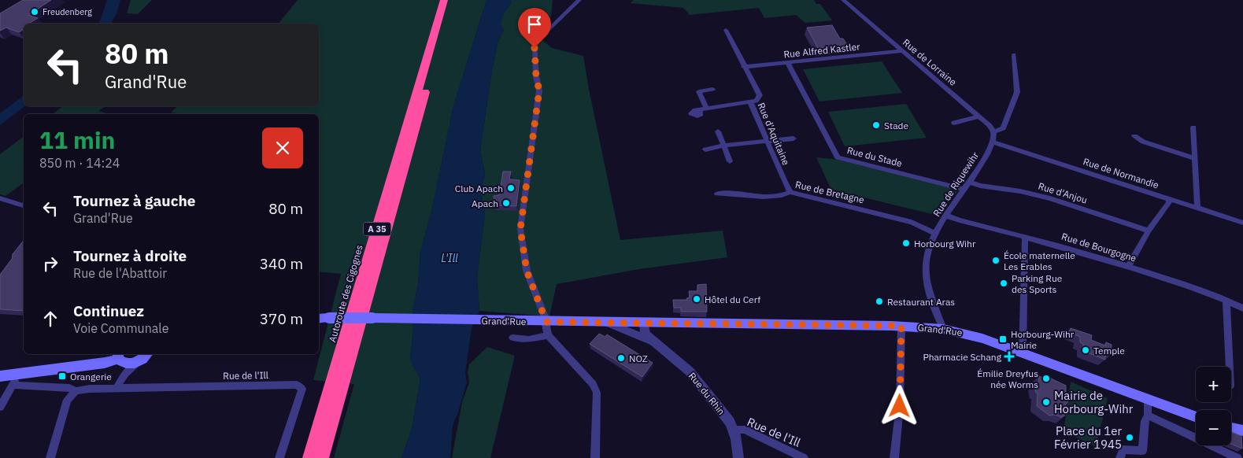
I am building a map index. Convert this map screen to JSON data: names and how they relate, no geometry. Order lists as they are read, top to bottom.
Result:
{
  "streets": {
    "highway": ["A 35", "Autoroute des Cigognes"],
    "main road": ["Grand'Rue"],
    "street": [
      "Rue Alfred Kastler",
      "Rue de Lorraine",
      "Rue d'Aquitaine",
      "Rue du Stade",
      "Rue de Normandie",
      "Rue de Riquewihr",
      "Rue de Bretagne",
      "Rue d'Anjou",
      "Rue de Bourgogne",
      "Rue de l'Ill",
      "Rue du Rhin"
    ]
  },
  "crossings": [
    ["Rue Alfred Kastler", "Rue de Lorraine"],
    ["Rue Alfred Kastler", "Rue d'Aquitaine"],
    ["Rue Alfred Kastler", "Rue du Stade"],
    ["Rue d'Aquitaine", "Rue de Bretagne"],
    ["Rue du Stade", "Rue de Riquewihr"],
    ["Rue de Normandie", "Rue de Riquewihr"],
    ["Rue de Riquewihr", "Rue de Bretagne"],
    ["Rue de Riquewihr", "Rue d'Anjou"],
    ["Rue de Riquewihr", "Rue de Bourgogne"],
    ["Rue de Riquewihr", "Grand'Rue"],
    ["Grand'Rue", "Rue du Rhin"],
    ["Rue de l'Ill", "Rue du Rhin"]
  ],
  "water": ["L'Ill"],
  "places": {
    "other": [
      "Freudenberg",
      "Stade",
      "Club Apach",
      "Apach",
      "Horbourg Wihr",
      "École maternelle Les Erables",
      "Parking Rue des Sports",
      "Hôtel du Cerf",
      "Restaurant Aras",
      "Temple",
      "NOZ",
      "Émilie Dreyfus née Worms",
      "Mairie de Horbourg-Wihr",
      "Place du 1er Février 1945"
    ],
    "transit": ["Horbourg-Wihr Mairie", "Orangerie"],
    "health": ["Pharmacie Schang"]
  },
  "page": {
    "turn": ["80 m", "Grand'Rue"],
    "heading": ["11 min", "850 m · 14:24"],
    "list": [
      {
        "name": "Tournez à gauche",
        "note": "Grand'Rue",
        "value": "80 m"
      },
      {
        "name": "Tournez à droite",
        "note": "Rue de l'Abattoir",
        "value": "340 m"
      },
      {
        "name": "Continuez",
        "note": "Voie Communale",
        "value": "370 m"
      }
    ],
    "map_buttons": ["+", "−"]
  }
}
